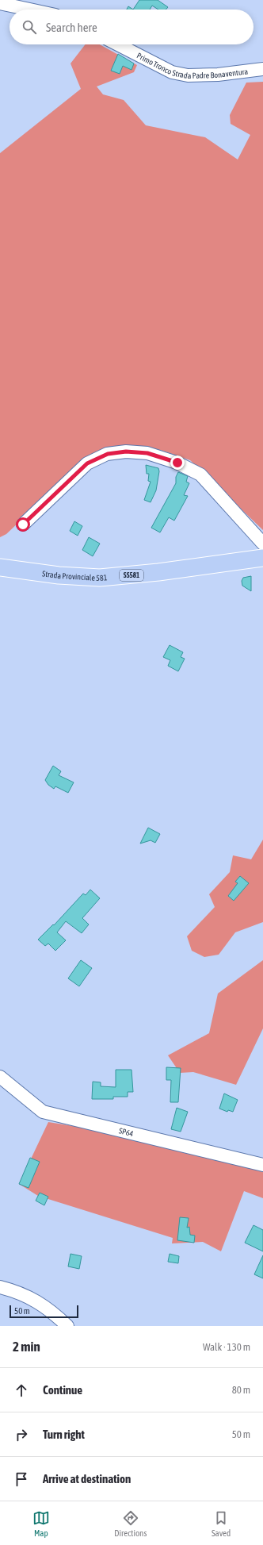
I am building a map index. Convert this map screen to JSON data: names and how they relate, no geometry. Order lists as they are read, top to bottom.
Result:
{
  "streets": {
    "main road": ["Strada Provinciale 581", "SS581"],
    "street": ["Primo Tronco Strada Padre Bonaventura", "SP64"]
  },
  "scale_bar": "50 m",
  "page": {
    "search": "Search here",
    "scale": "50 m",
    "heading": ["2 min", "Walk · 130 m"],
    "list": [
      ["Continue", "80 m"],
      ["Turn right", "50 m"],
      "Arrive at destination"
    ],
    "nav": ["Map", "Directions", "Saved"]
  }
}
